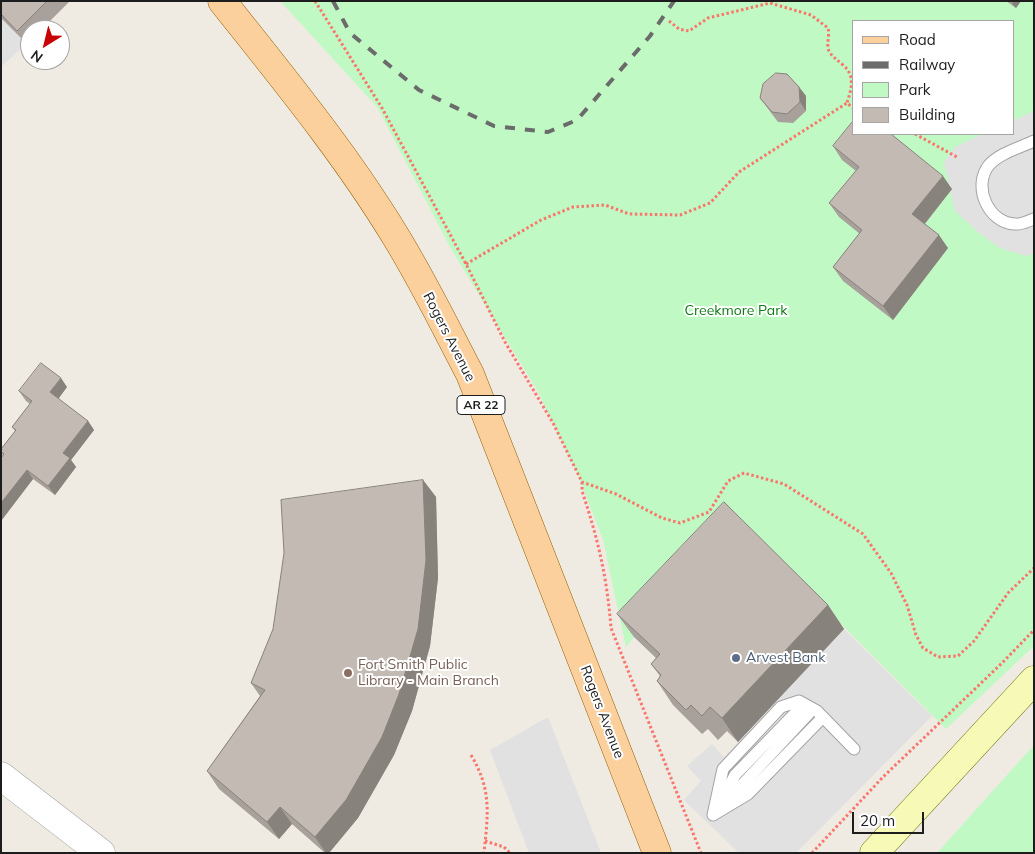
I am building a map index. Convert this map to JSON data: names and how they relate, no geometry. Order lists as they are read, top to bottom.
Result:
{
  "streets": {
    "main road": ["Rogers Avenue", "AR 22"]
  },
  "parks": ["Creekmore Park"],
  "places": ["Arvest Bank", "Fort Smith Public Library - Main Branch"],
  "legend": [
    "Road",
    "Railway",
    "Park",
    "Building"
  ],
  "scale_bar": "20 m",
  "north": "bottom left"
}
